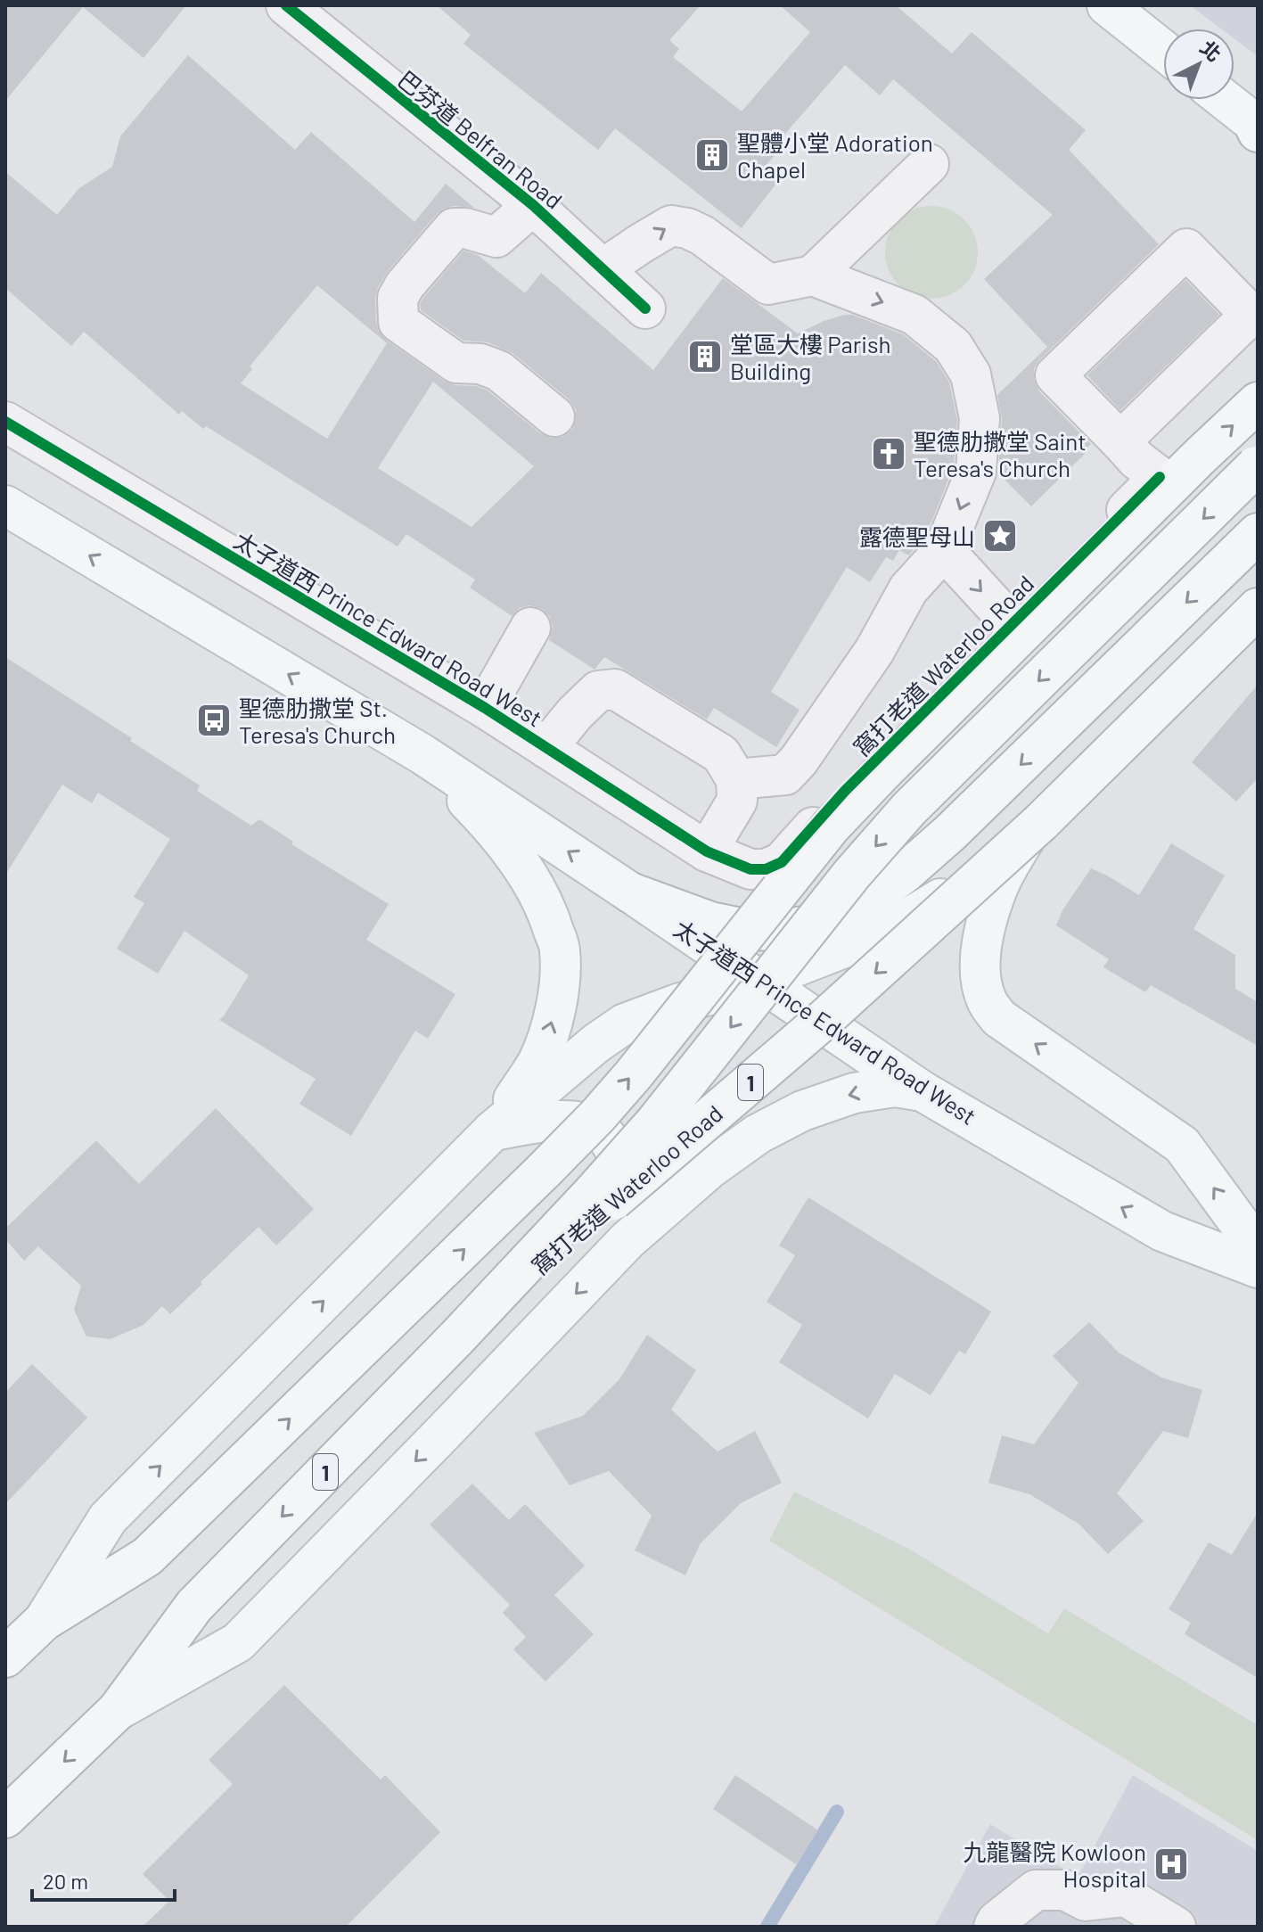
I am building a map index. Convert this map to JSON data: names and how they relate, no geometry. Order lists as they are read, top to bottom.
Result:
{
  "streets": {
    "main road": ["太子道西 Prince Edward Road West", "窩打老道 Waterloo Road", "1"],
    "street": ["巴芬道 Belfran Road"]
  },
  "crossings": [
    ["太子道西 Prince Edward Road West", "窩打老道 Waterloo Road"]
  ],
  "places": {
    "building": ["聖體小堂 Adoration Chapel", "堂區大樓 Parish Building"],
    "church": ["聖德肋撒堂 Saint Teresa's Church"],
    "place": ["露德聖母山"],
    "bus stop": ["聖德肋撒堂 St. Teresa's Church"],
    "hospital": ["九龍醫院 Kowloon Hospital"]
  },
  "scale_bar": "20 m",
  "north": "top right"
}
